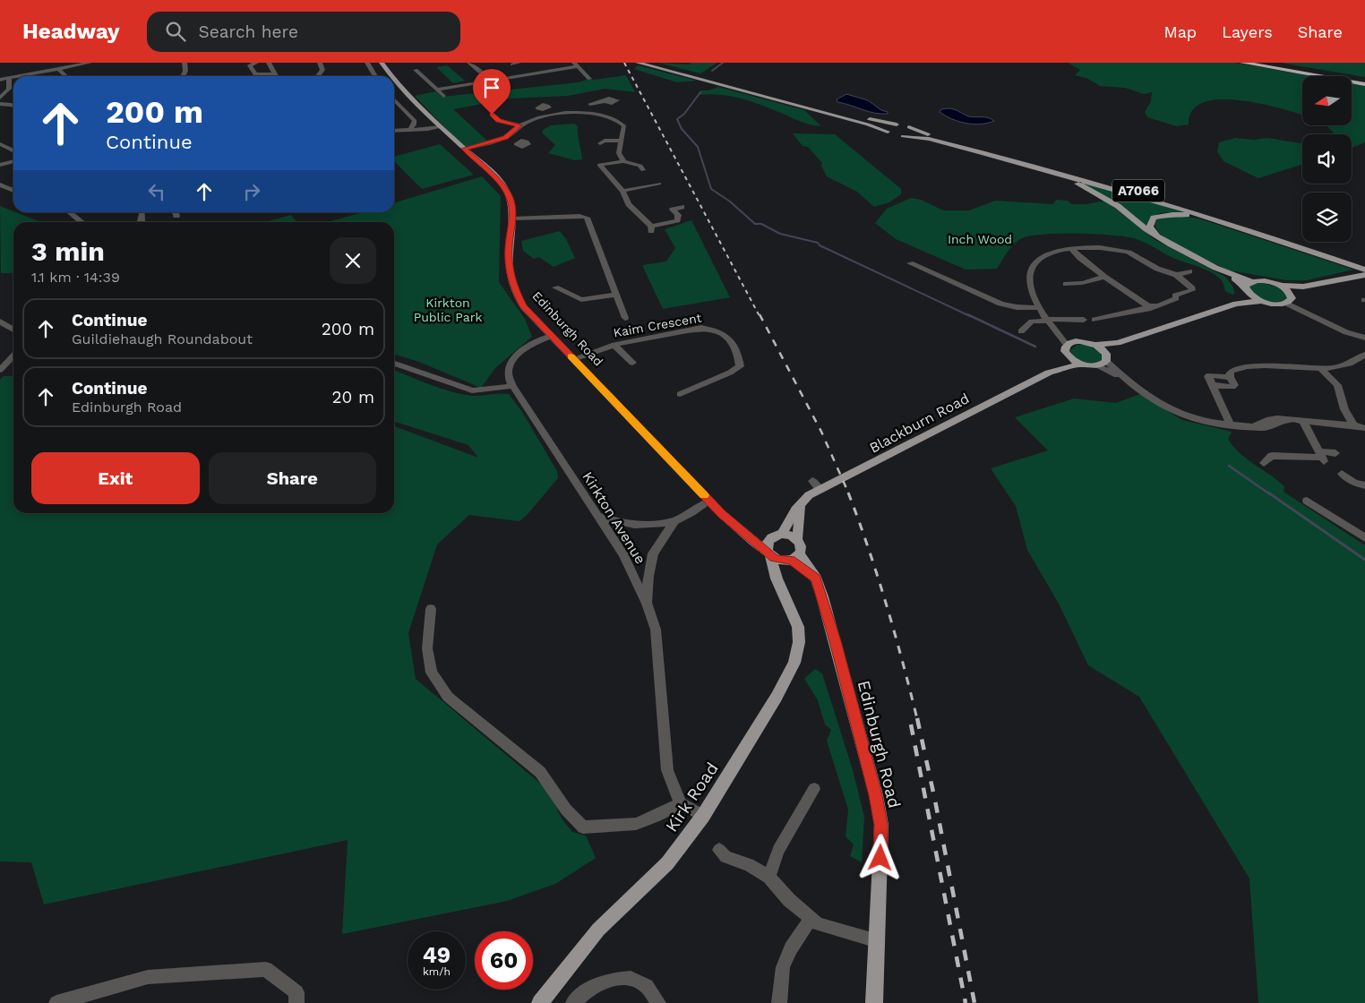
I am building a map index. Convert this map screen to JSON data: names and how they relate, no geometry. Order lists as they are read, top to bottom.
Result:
{
  "streets": {
    "main road": [
      "A7066",
      "Edinburgh Road",
      "Blackburn Road",
      "Kirk Road"
    ],
    "street": ["Kaim Crescent", "Kirkton Avenue"]
  },
  "crossings": [
    ["Kaim Crescent", "Edinburgh Road"],
    ["Edinburgh Road", "Blackburn Road"],
    ["Edinburgh Road", "Kirkton Avenue"],
    ["Edinburgh Road", "Kirk Road"],
    ["Blackburn Road", "Kirk Road"]
  ],
  "parks": ["Inch Wood", "Kirkton Public Park"],
  "north": "left",
  "page": {
    "header": "Headway",
    "search": "Search here",
    "nav": ["Map", "Layers", "Share"],
    "turn": ["200 m", "Continue"],
    "heading": ["3 min", "1.1 km · 14:39"],
    "list": [
      {
        "name": "Continue",
        "note": "Guildiehaugh Roundabout",
        "value": "200 m"
      },
      {
        "name": "Continue",
        "note": "Edinburgh Road",
        "value": "20 m"
      }
    ],
    "buttons": ["Exit", "Share"],
    "speed": "49 km/h",
    "limit": "60"
  }
}
